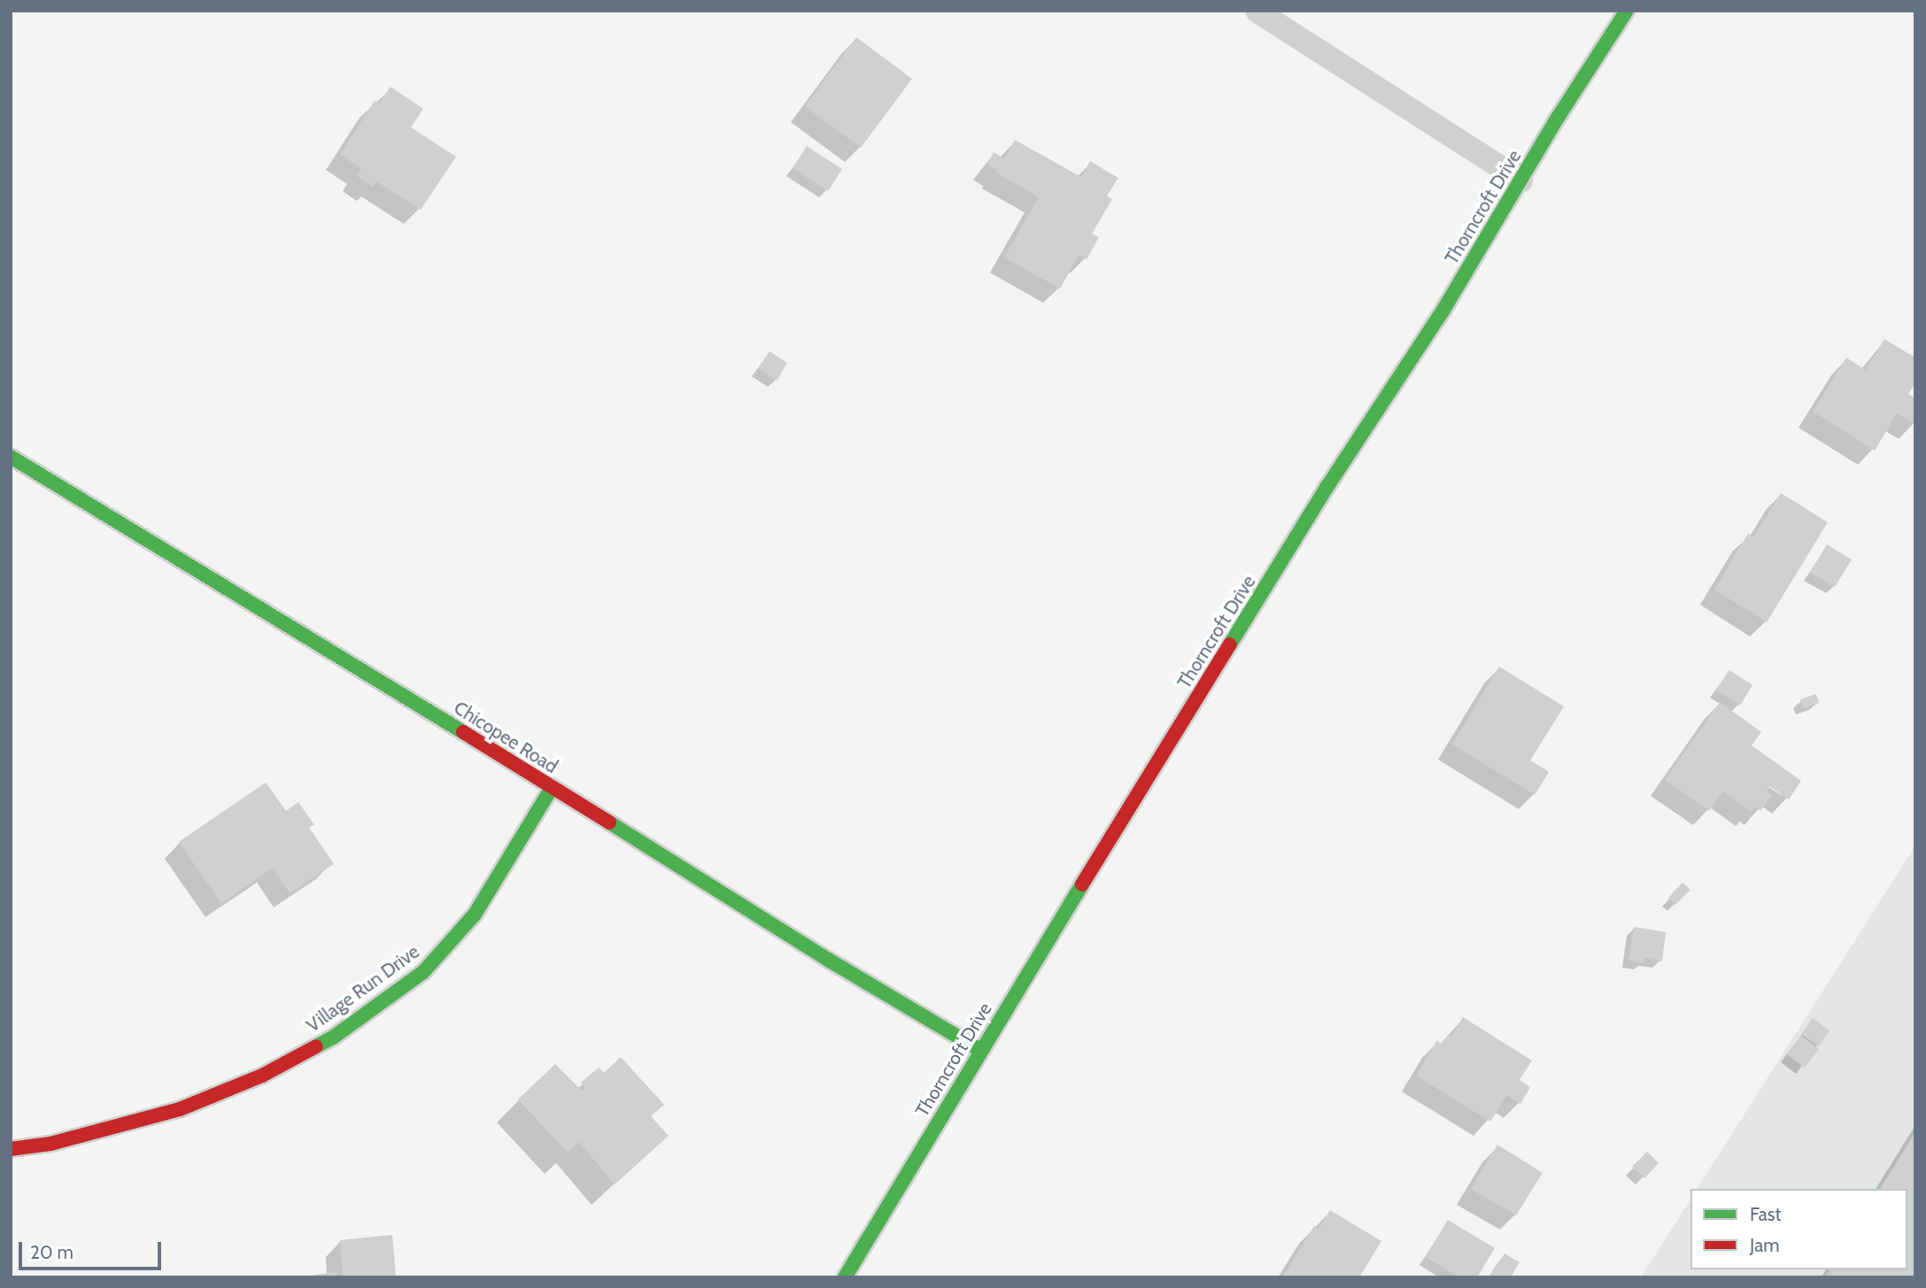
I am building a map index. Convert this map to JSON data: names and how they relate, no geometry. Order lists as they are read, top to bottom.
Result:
{
  "streets": {
    "street": ["Thorncroft Drive", "Chicopee Road", "Village Run Drive"]
  },
  "crossings": [
    ["Thorncroft Drive", "Chicopee Road"],
    ["Chicopee Road", "Village Run Drive"]
  ],
  "legend": ["Fast", "Jam"],
  "scale_bar": "20 m"
}
